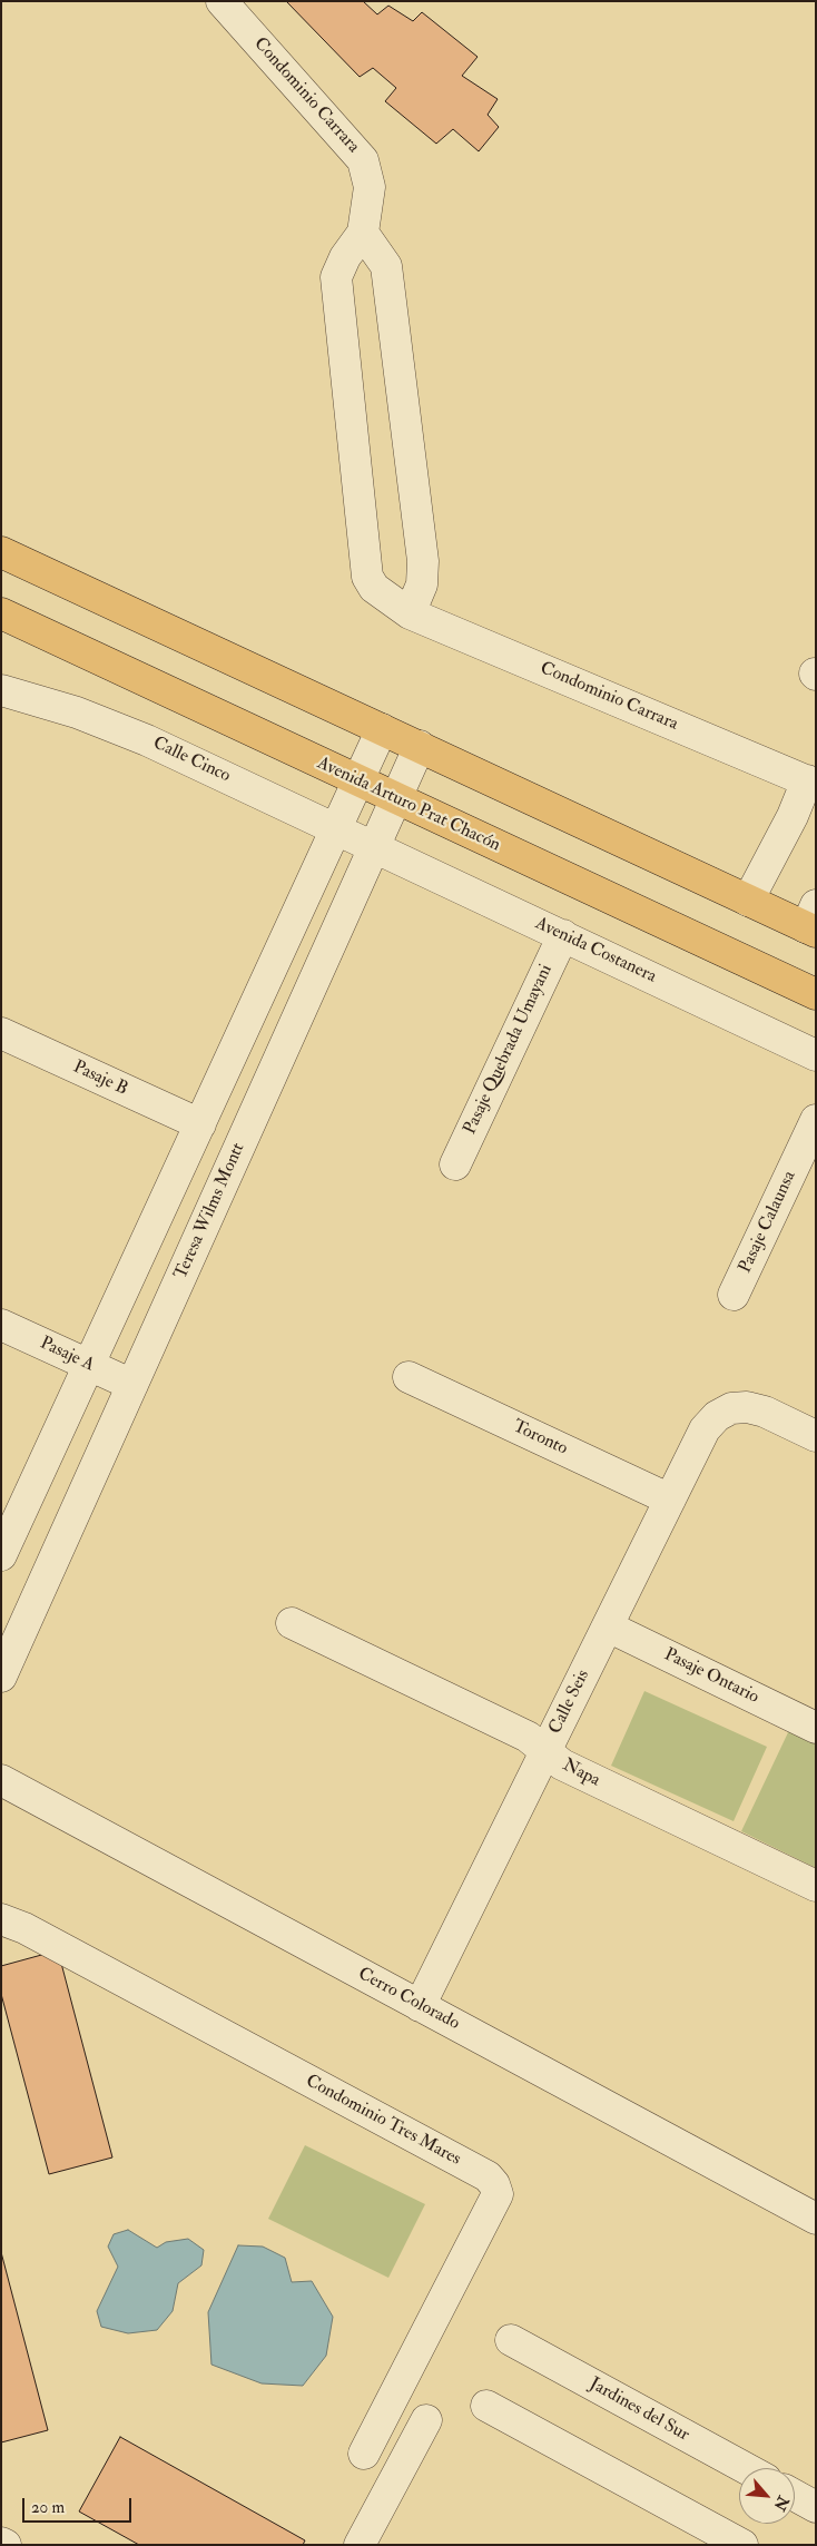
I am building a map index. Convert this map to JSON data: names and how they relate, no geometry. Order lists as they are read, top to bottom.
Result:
{
  "streets": {
    "main road": ["Avenida Arturo Prat Chacón"],
    "street": [
      "Condominio Carrara",
      "Calle Cinco",
      "Avenida Costanera",
      "Pasaje Quebrada Umayani",
      "Pasaje B",
      "Teresa Wilms Montt",
      "Pasaje Calaunsa",
      "Pasaje A",
      "Toronto",
      "Pasaje Ontario",
      "Calle Seis",
      "Napa",
      "Cerro Colorado",
      "Condominio Tres Mares",
      "Jardines del Sur"
    ]
  },
  "crossings": [
    ["Calle Cinco", "Avenida Costanera"],
    ["Calle Cinco", "Teresa Wilms Montt"],
    ["Avenida Arturo Prat Chacón", "Teresa Wilms Montt"],
    ["Avenida Costanera", "Pasaje Quebrada Umayani"],
    ["Avenida Costanera", "Teresa Wilms Montt"],
    ["Teresa Wilms Montt", "Pasaje A"],
    ["Toronto", "Calle Seis"],
    ["Pasaje Ontario", "Calle Seis"],
    ["Calle Seis", "Napa"],
    ["Calle Seis", "Cerro Colorado"]
  ],
  "scale_bar": "20 m",
  "north": "bottom right"
}
